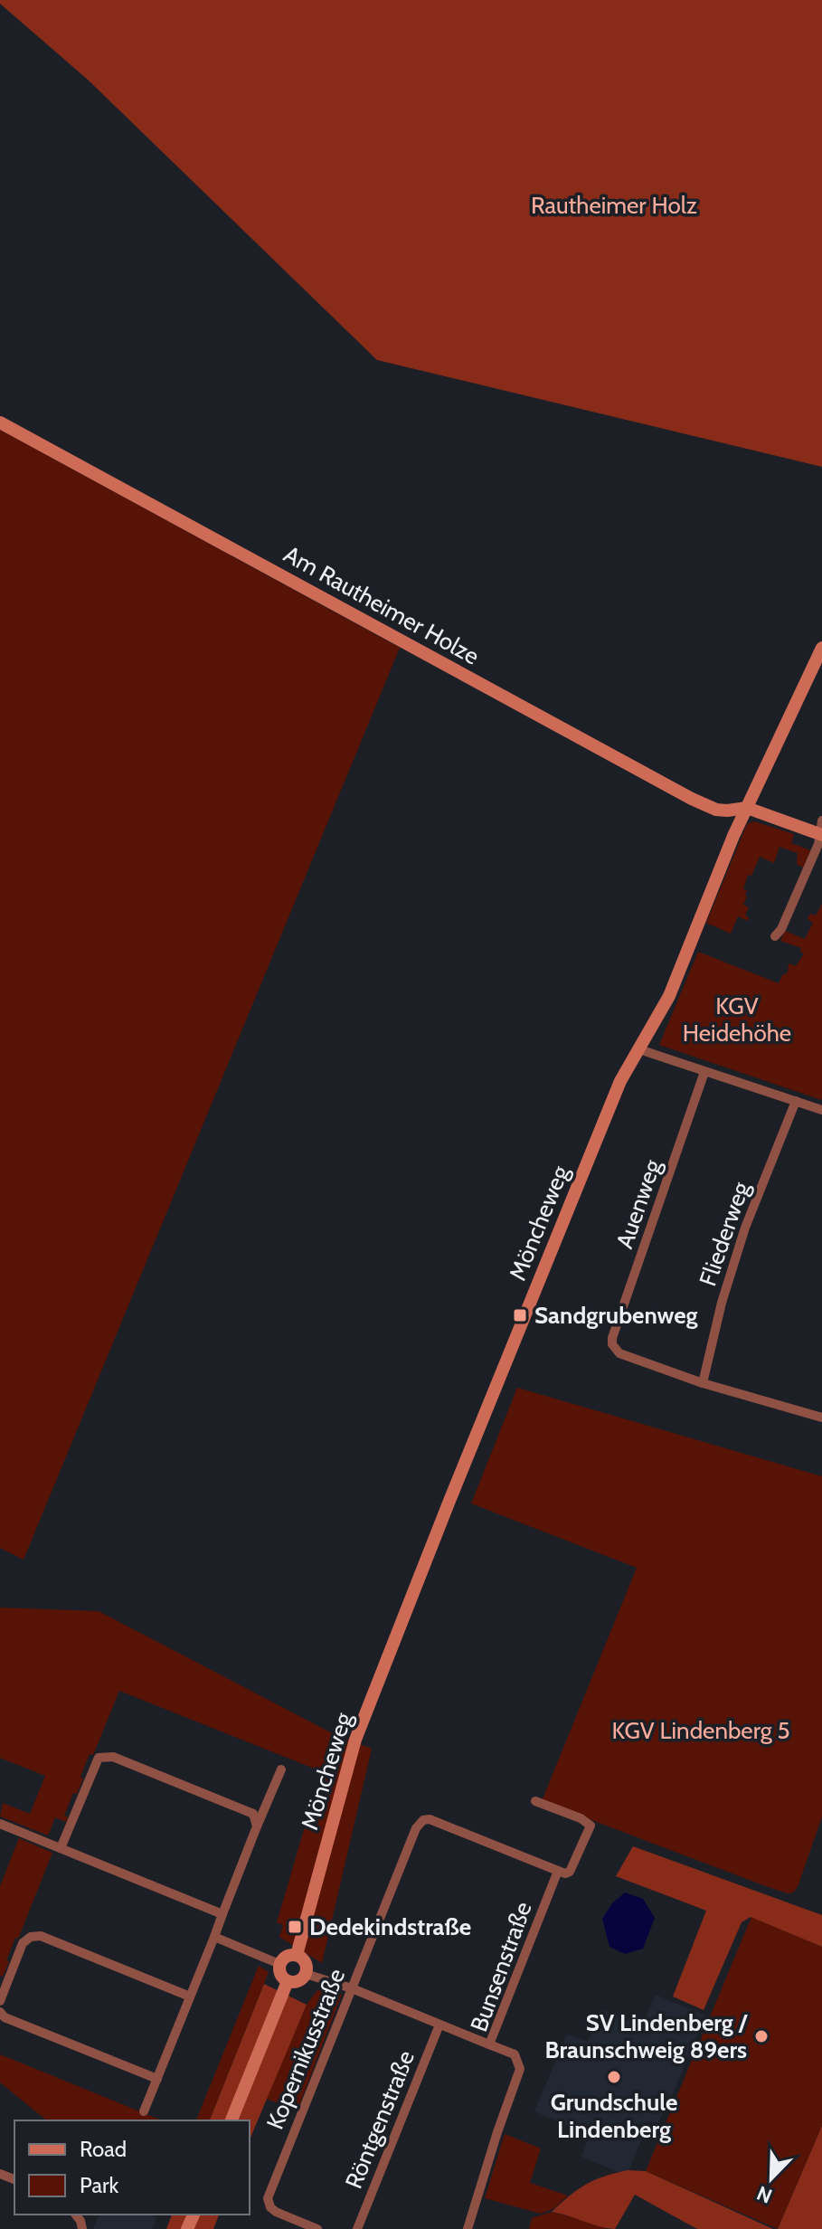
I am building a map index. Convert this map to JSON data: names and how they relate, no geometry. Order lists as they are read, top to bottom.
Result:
{
  "streets": {
    "main road": ["Am Rautheimer Holze", "Möncheweg"],
    "street": [
      "Auenweg",
      "Fliederweg",
      "Bunsenstraße",
      "Kopernikusstraße",
      "Röntgenstraße"
    ]
  },
  "crossings": [
    ["Am Rautheimer Holze", "Möncheweg"],
    ["Auenweg", "Fliederweg"],
    ["Bunsenstraße", "Kopernikusstraße"]
  ],
  "parks": ["Rautheimer Holz", "KGV Heidehöhe", "KGV Lindenberg 5"],
  "places": {
    "transit": ["Sandgrubenweg", "Dedekindstraße"],
    "other": ["SV Lindenberg / Braunschweig 89ers", "Grundschule Lindenberg"]
  },
  "legend": ["Road", "Park"],
  "north": "bottom left"
}
